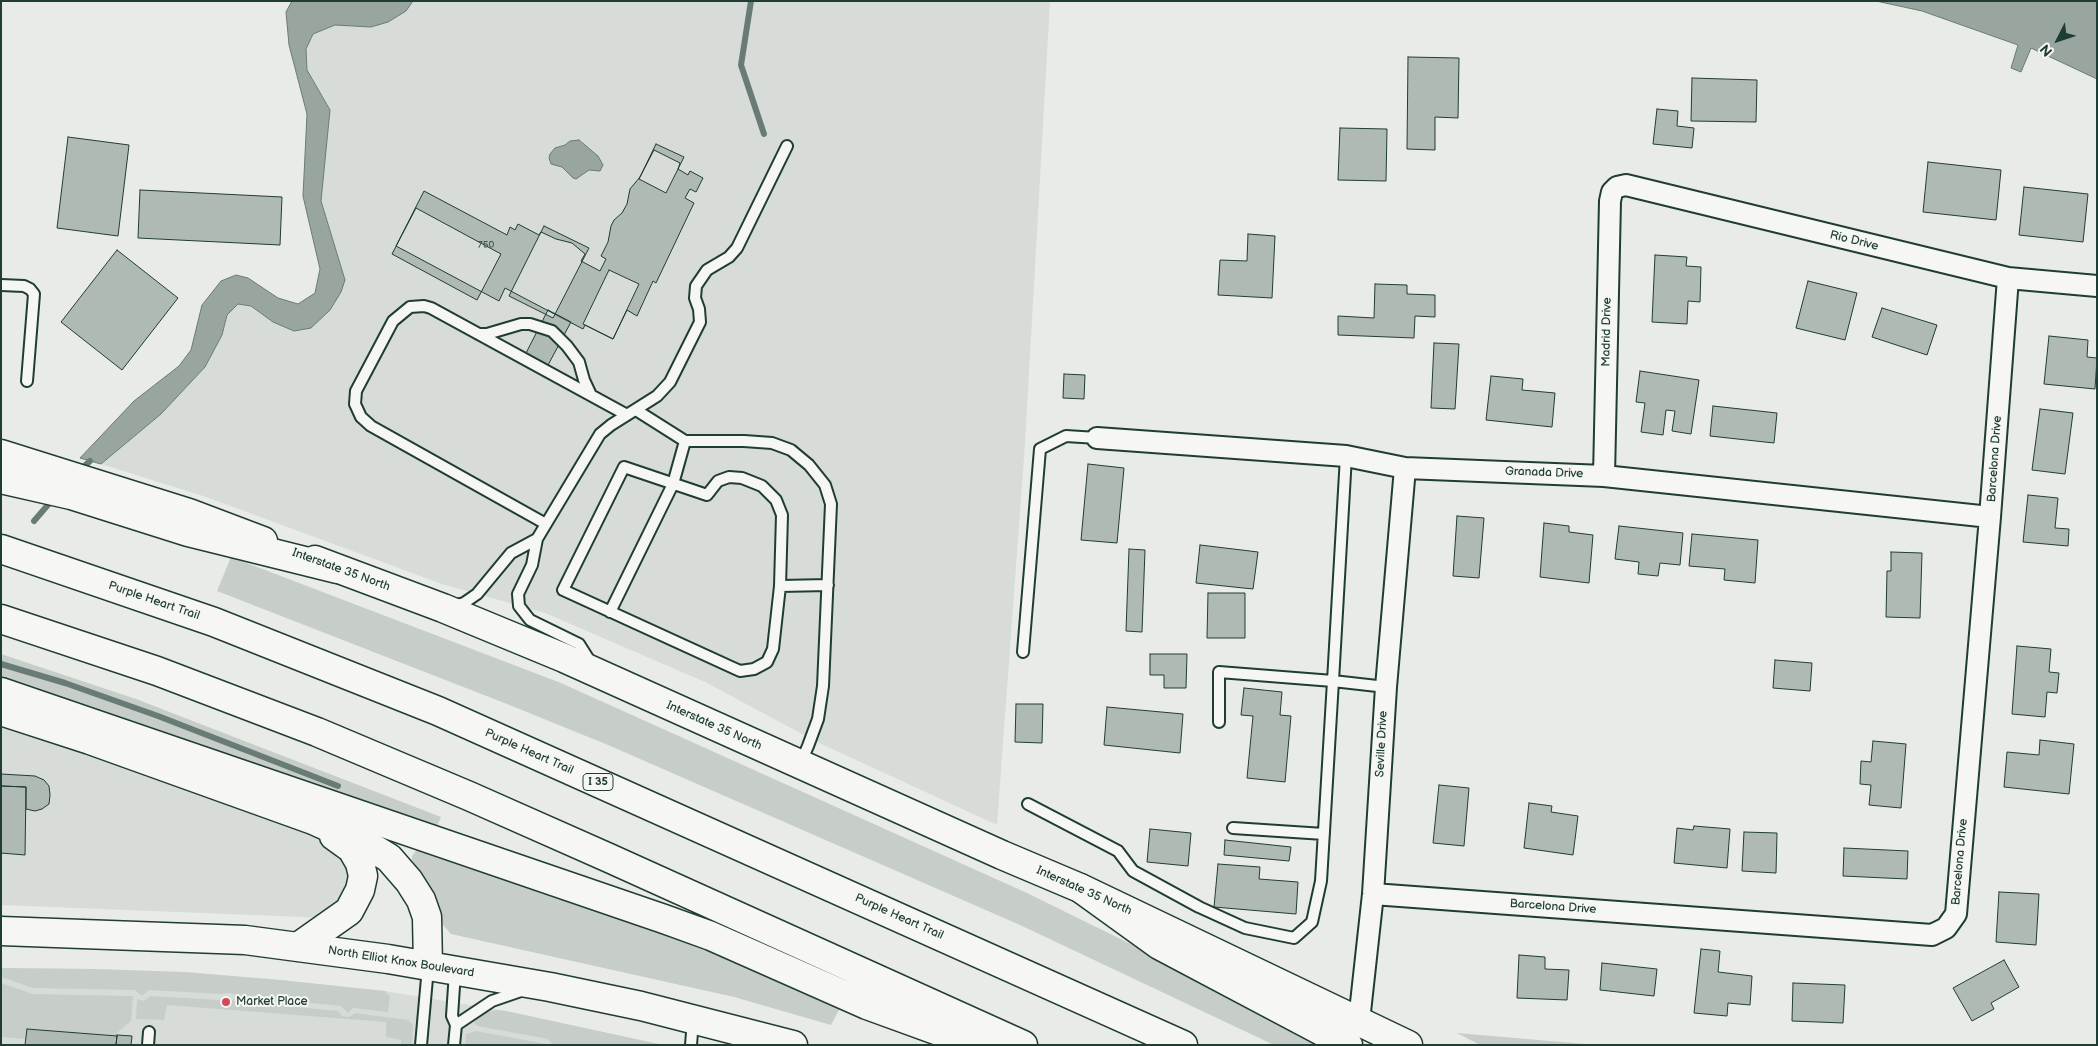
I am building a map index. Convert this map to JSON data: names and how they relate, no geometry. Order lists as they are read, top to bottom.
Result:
{
  "streets": {
    "main road": [
      "Interstate 35 North",
      "Purple Heart Trail",
      "I 35",
      "North Elliot Knox Boulevard"
    ],
    "street": [
      "Rio Drive",
      "Madrid Drive",
      "Barcelona Drive",
      "Granada Drive",
      "Seville Drive"
    ]
  },
  "crossings": [
    ["Rio Drive", "Madrid Drive"],
    ["Rio Drive", "Barcelona Drive"],
    ["Madrid Drive", "Granada Drive"],
    ["Barcelona Drive", "Granada Drive"],
    ["Barcelona Drive", "Seville Drive"],
    ["Granada Drive", "Seville Drive"],
    ["Interstate 35 North", "Seville Drive"]
  ],
  "places": ["Market Place"],
  "house_numbers": ["750"],
  "north": "bottom left"
}
